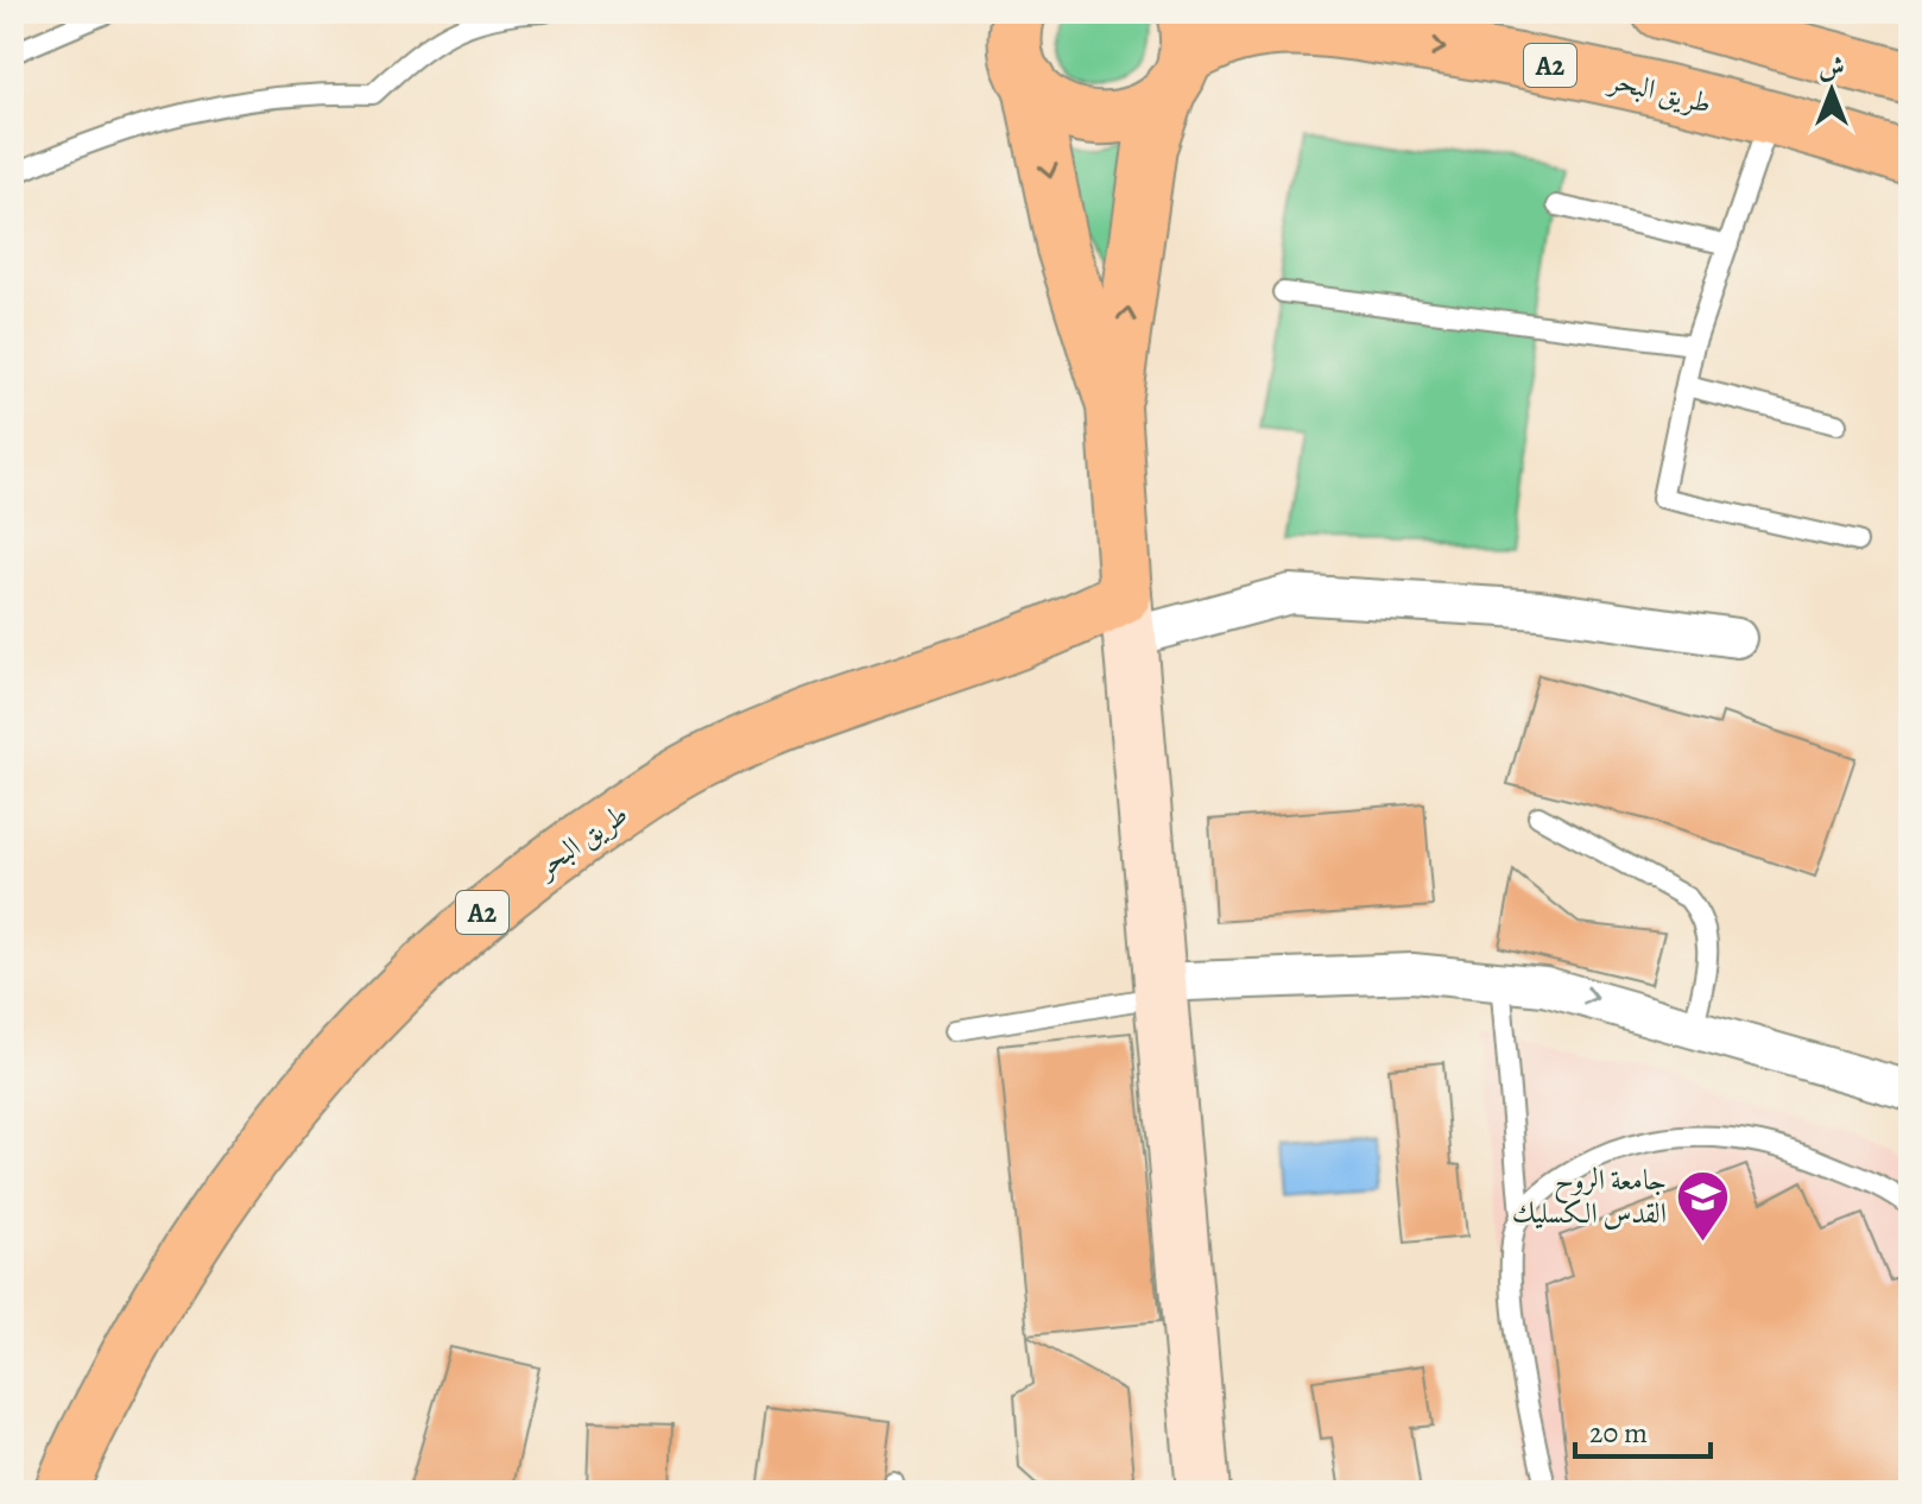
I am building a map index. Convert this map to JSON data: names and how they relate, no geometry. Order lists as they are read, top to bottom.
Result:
{
  "streets": {
    "main road": ["A2", "طريق البحر"]
  },
  "crossings": [
    ["A2", "طريق البحر"]
  ],
  "places": {
    "school or university": ["جامعة الروح القدس الكسليك"]
  },
  "scale_bar": "20 m",
  "north": "top"
}
